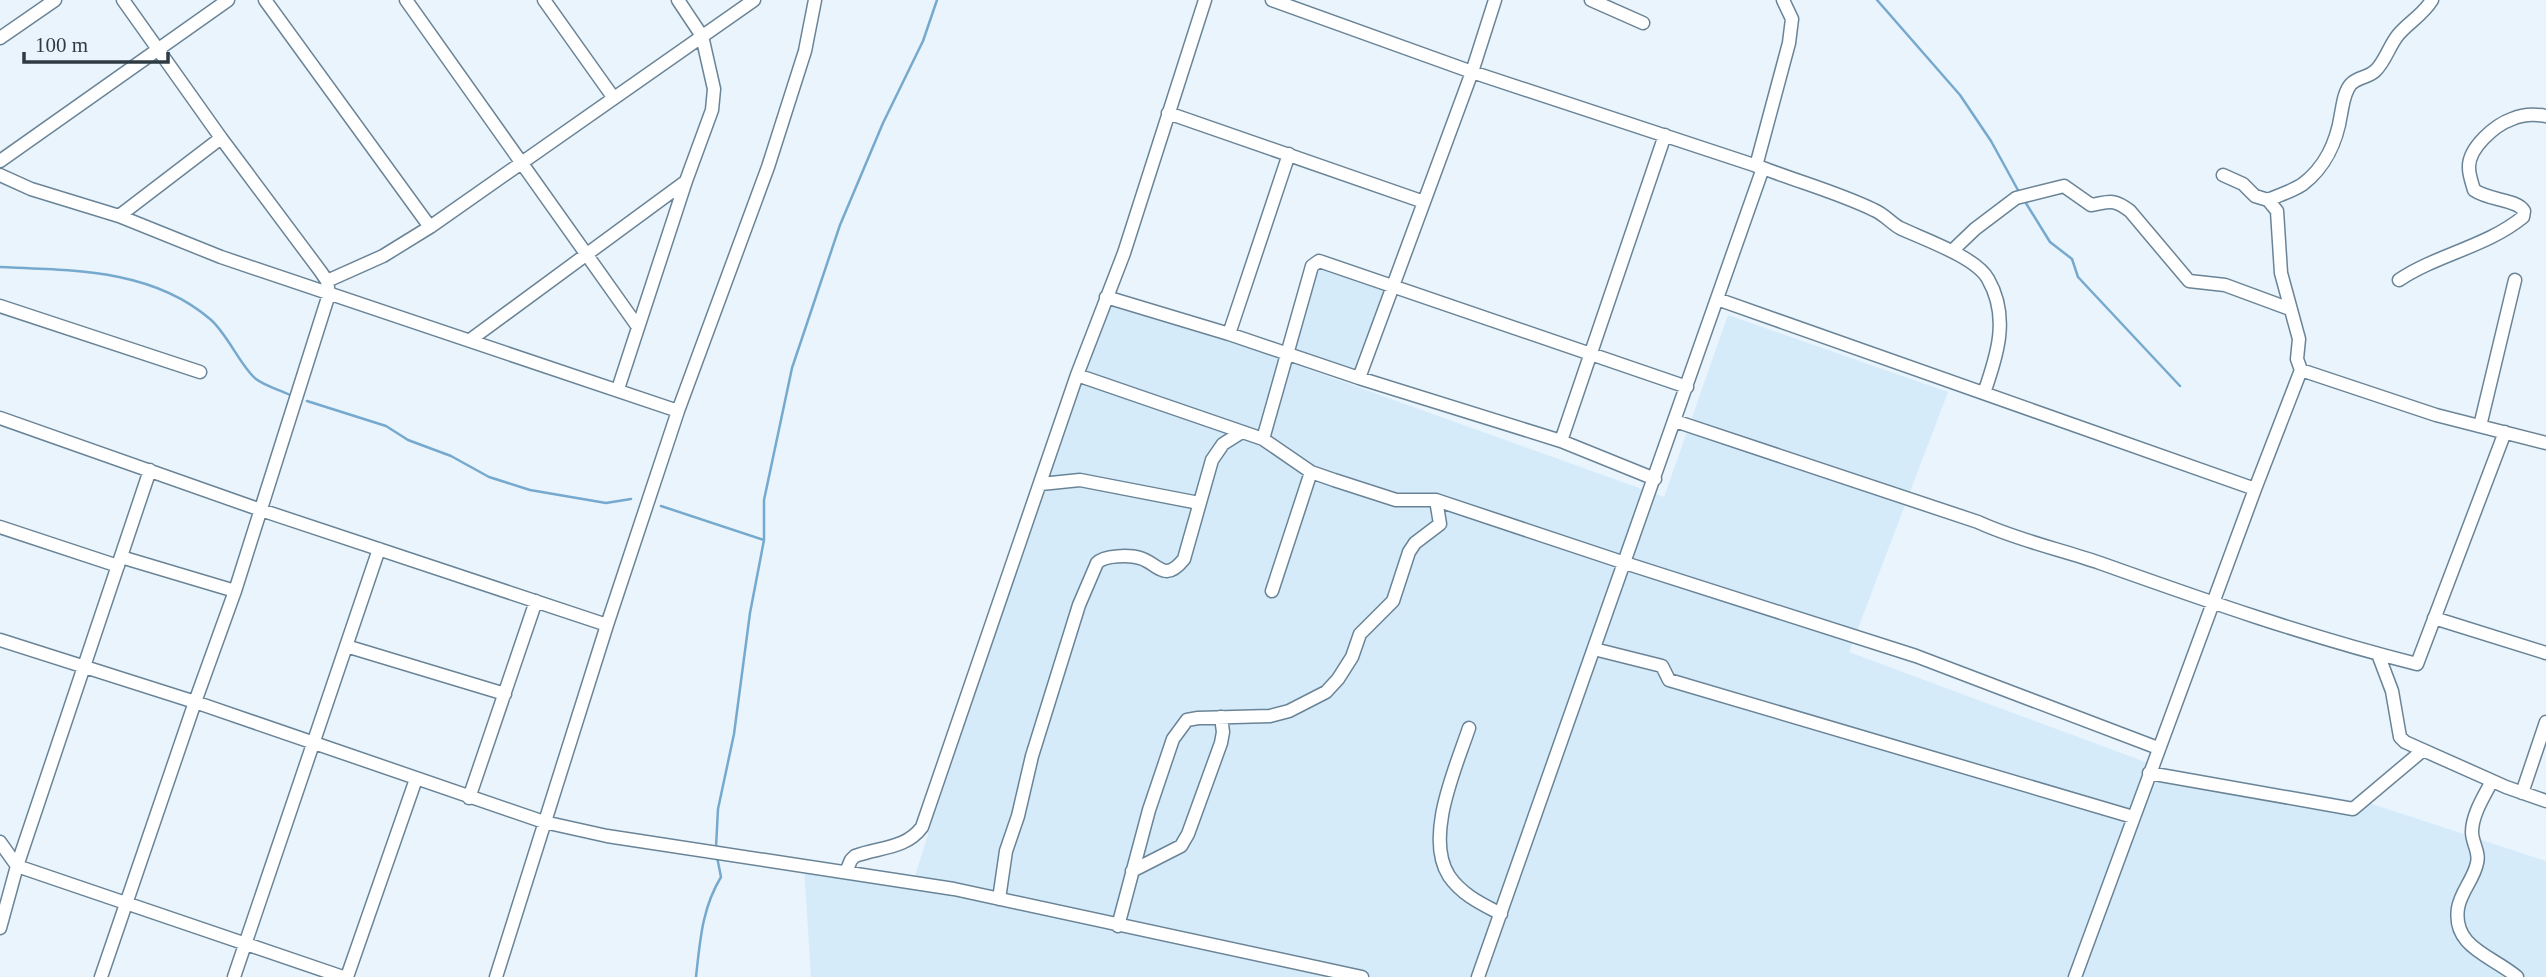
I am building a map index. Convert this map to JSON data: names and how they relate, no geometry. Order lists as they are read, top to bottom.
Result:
{
  "scale_bar": "100 m"
}
